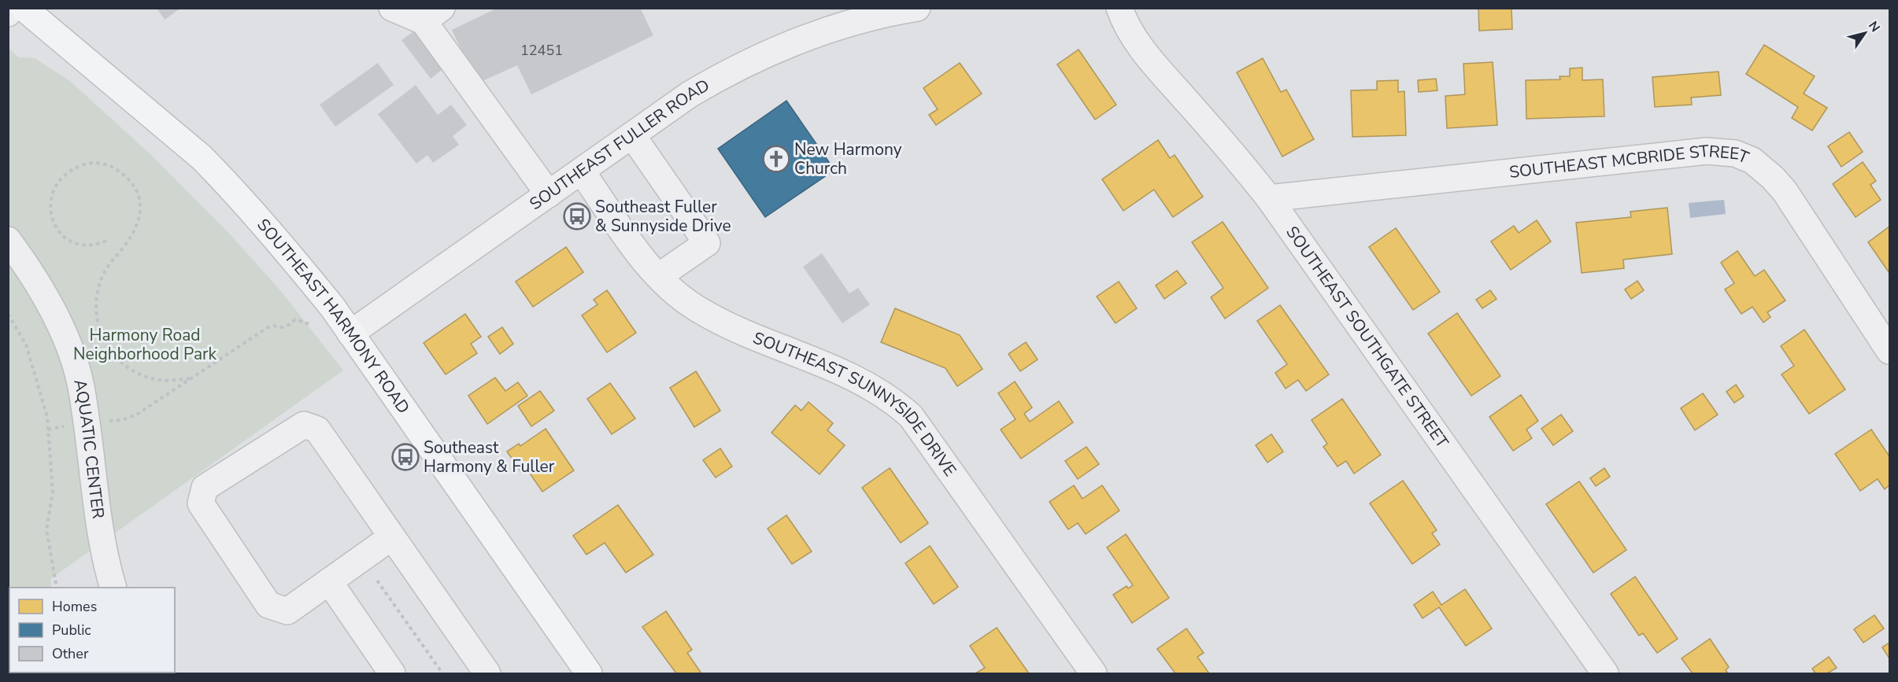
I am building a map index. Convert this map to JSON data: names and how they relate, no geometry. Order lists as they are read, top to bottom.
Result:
{
  "streets": {
    "main road": ["SOUTHEAST HARMONY ROAD"],
    "street": [
      "SOUTHEAST FULLER ROAD",
      "SOUTHEAST MCBRIDE STREET",
      "SOUTHEAST SOUTHGATE STREET",
      "SOUTHEAST SUNNYSIDE DRIVE",
      "AQUATIC CENTER"
    ]
  },
  "crossings": [
    ["SOUTHEAST FULLER ROAD", "SOUTHEAST HARMONY ROAD"],
    ["SOUTHEAST FULLER ROAD", "SOUTHEAST SUNNYSIDE DRIVE"],
    ["SOUTHEAST MCBRIDE STREET", "SOUTHEAST SOUTHGATE STREET"]
  ],
  "parks": ["Harmony Road Neighborhood Park"],
  "places": {
    "church": ["New Harmony Church"],
    "bus stop": ["Southeast Fuller & Sunnyside Drive", "Southeast Harmony & Fuller"]
  },
  "house_numbers": ["12451"],
  "legend": ["Homes", "Public", "Other"],
  "north": "top right"
}
